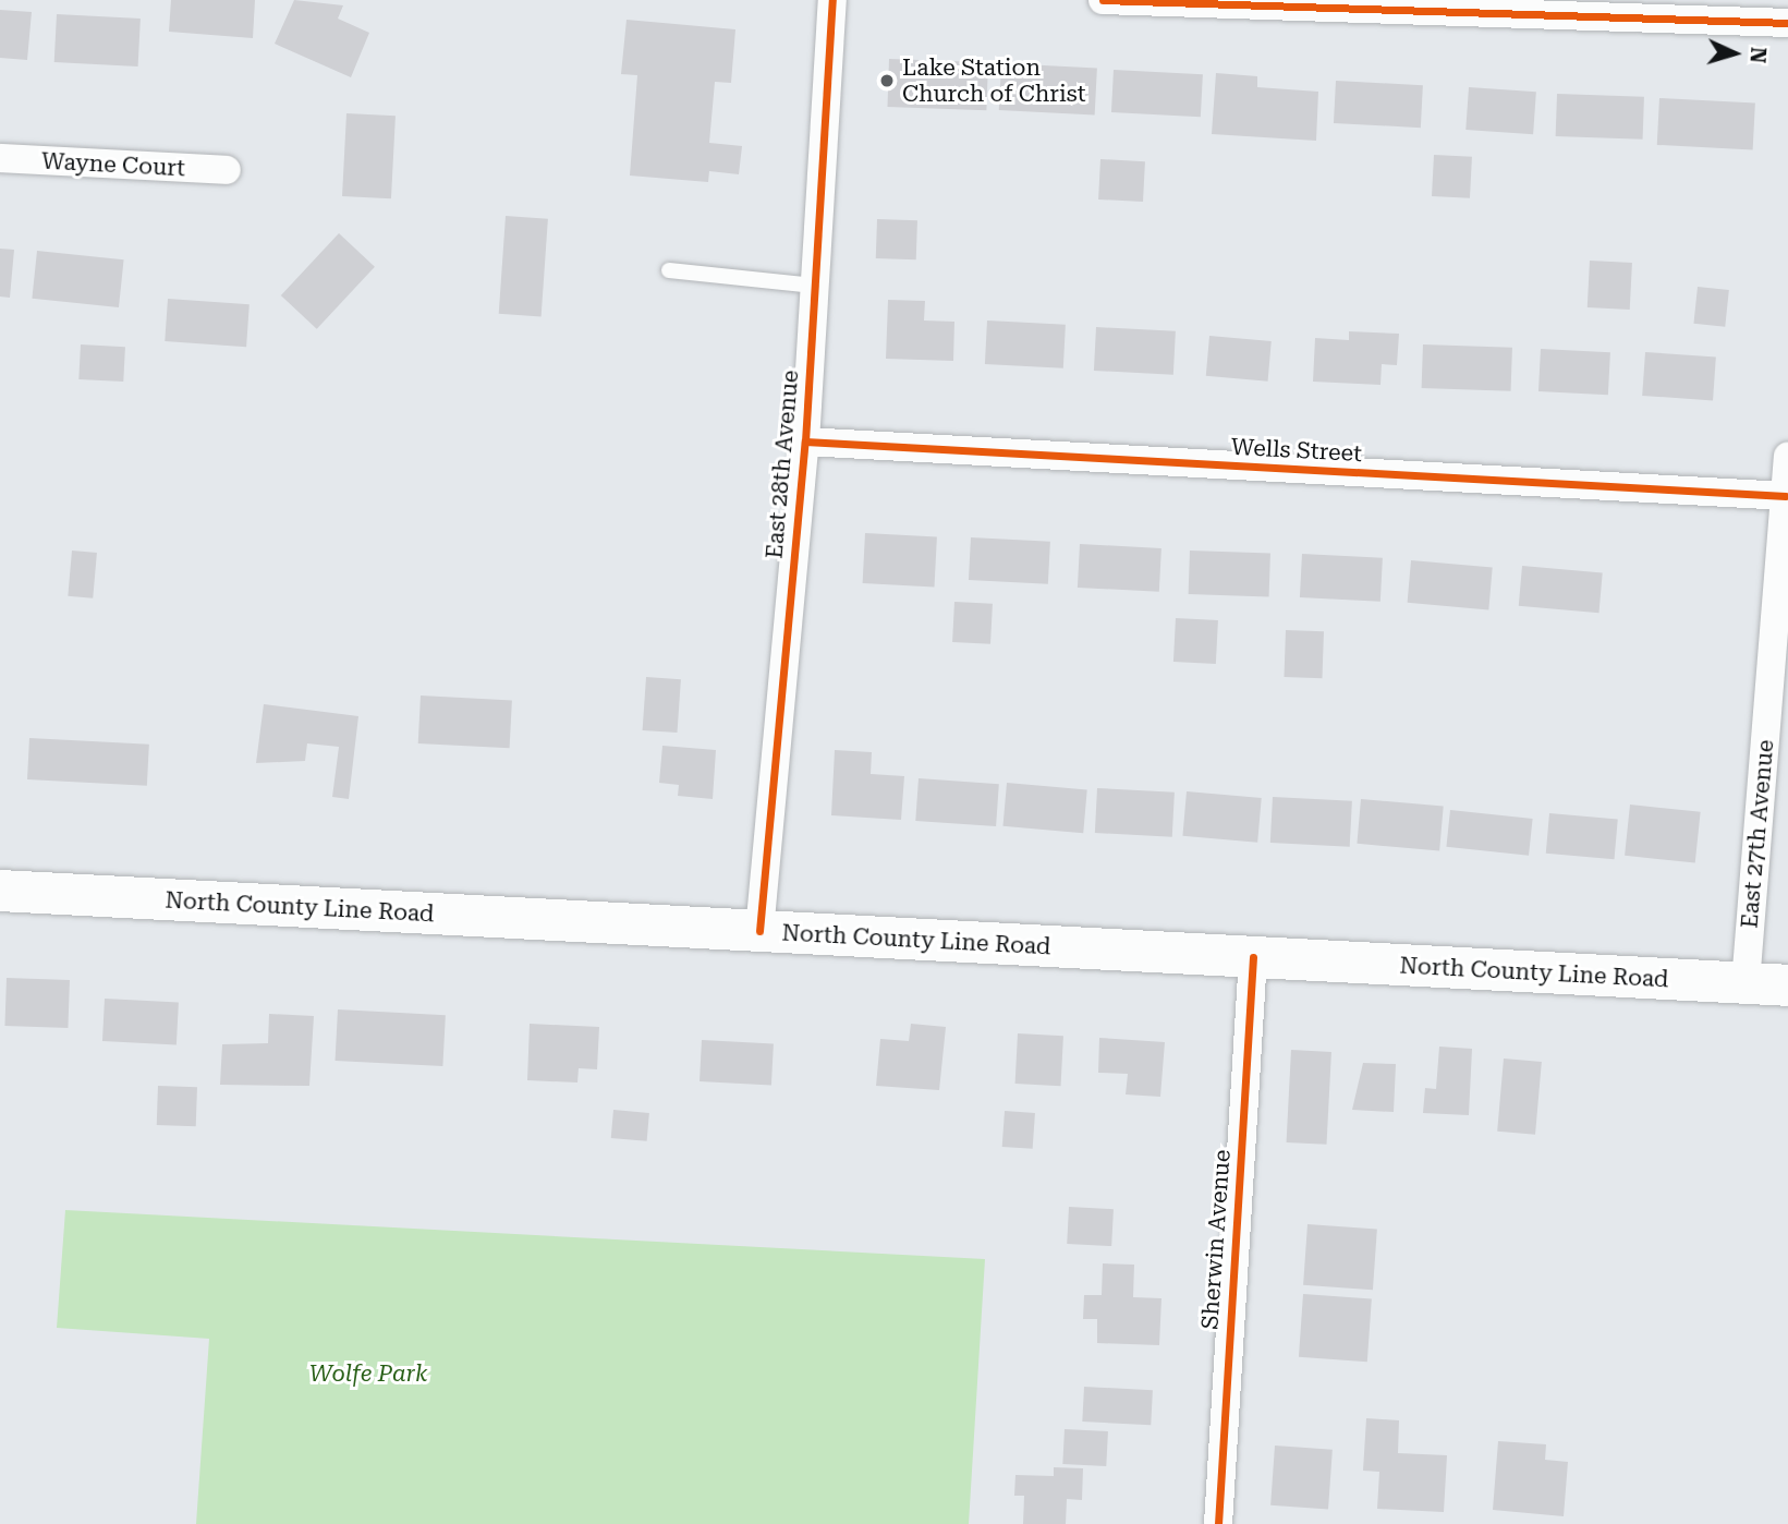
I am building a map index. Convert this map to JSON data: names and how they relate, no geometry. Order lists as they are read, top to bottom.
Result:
{
  "streets": {
    "main road": ["North County Line Road"],
    "street": [
      "Wayne Court",
      "Wells Street",
      "East 28th Avenue",
      "East 27th Avenue",
      "Sherwin Avenue"
    ]
  },
  "crossings": [
    ["Wells Street", "East 28th Avenue"],
    ["Wells Street", "East 27th Avenue"],
    ["East 28th Avenue", "North County Line Road"],
    ["East 27th Avenue", "North County Line Road"],
    ["North County Line Road", "Sherwin Avenue"]
  ],
  "parks": ["Wolfe Park"],
  "places": ["Lake Station Church of Christ"],
  "north": "right"
}
